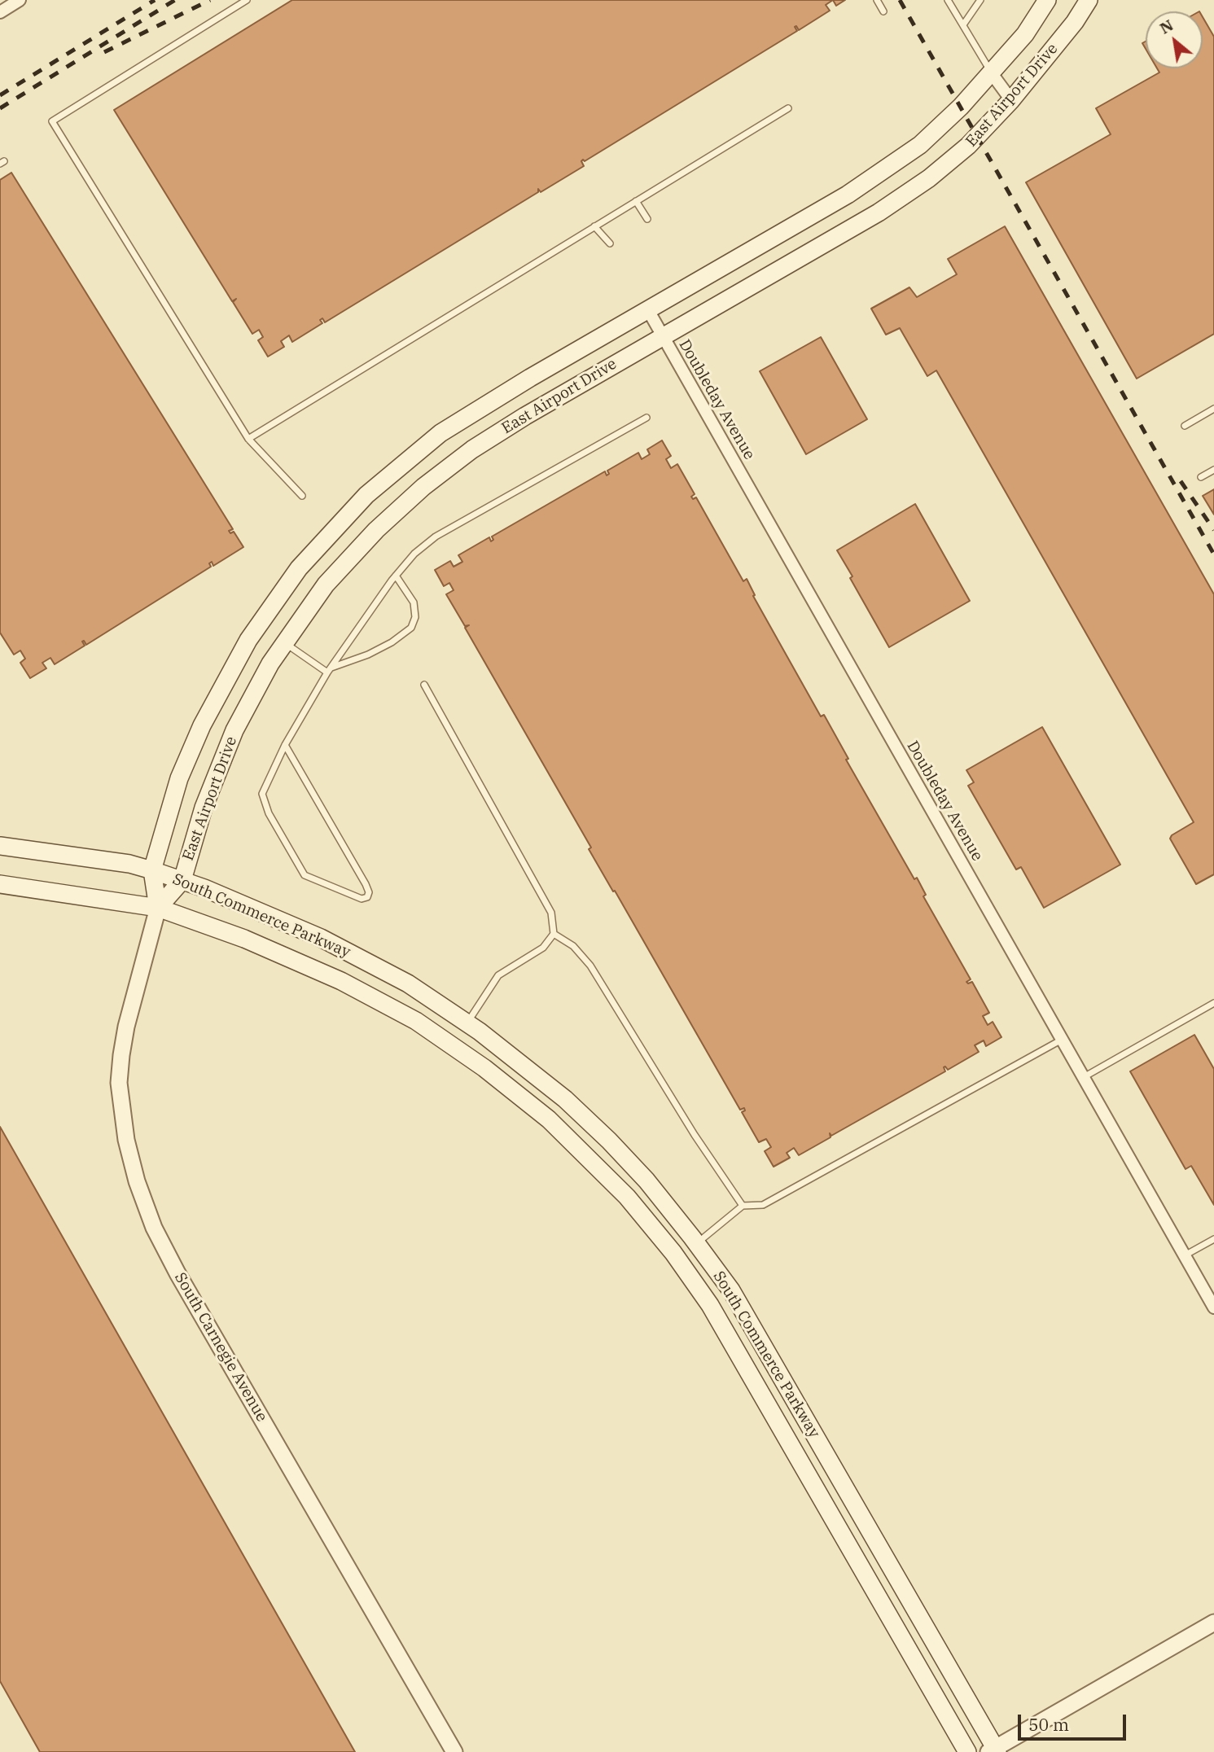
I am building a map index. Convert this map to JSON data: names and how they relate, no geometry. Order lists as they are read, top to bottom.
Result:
{
  "streets": {
    "main road": ["East Airport Drive", "South Commerce Parkway"],
    "street": ["Doubleday Avenue", "South Carnegie Avenue"]
  },
  "crossings": [
    ["East Airport Drive", "Doubleday Avenue"],
    ["East Airport Drive", "South Commerce Parkway"],
    ["East Airport Drive", "South Carnegie Avenue"],
    ["South Commerce Parkway", "South Carnegie Avenue"]
  ],
  "scale_bar": "50 m",
  "north": "top left"
}
